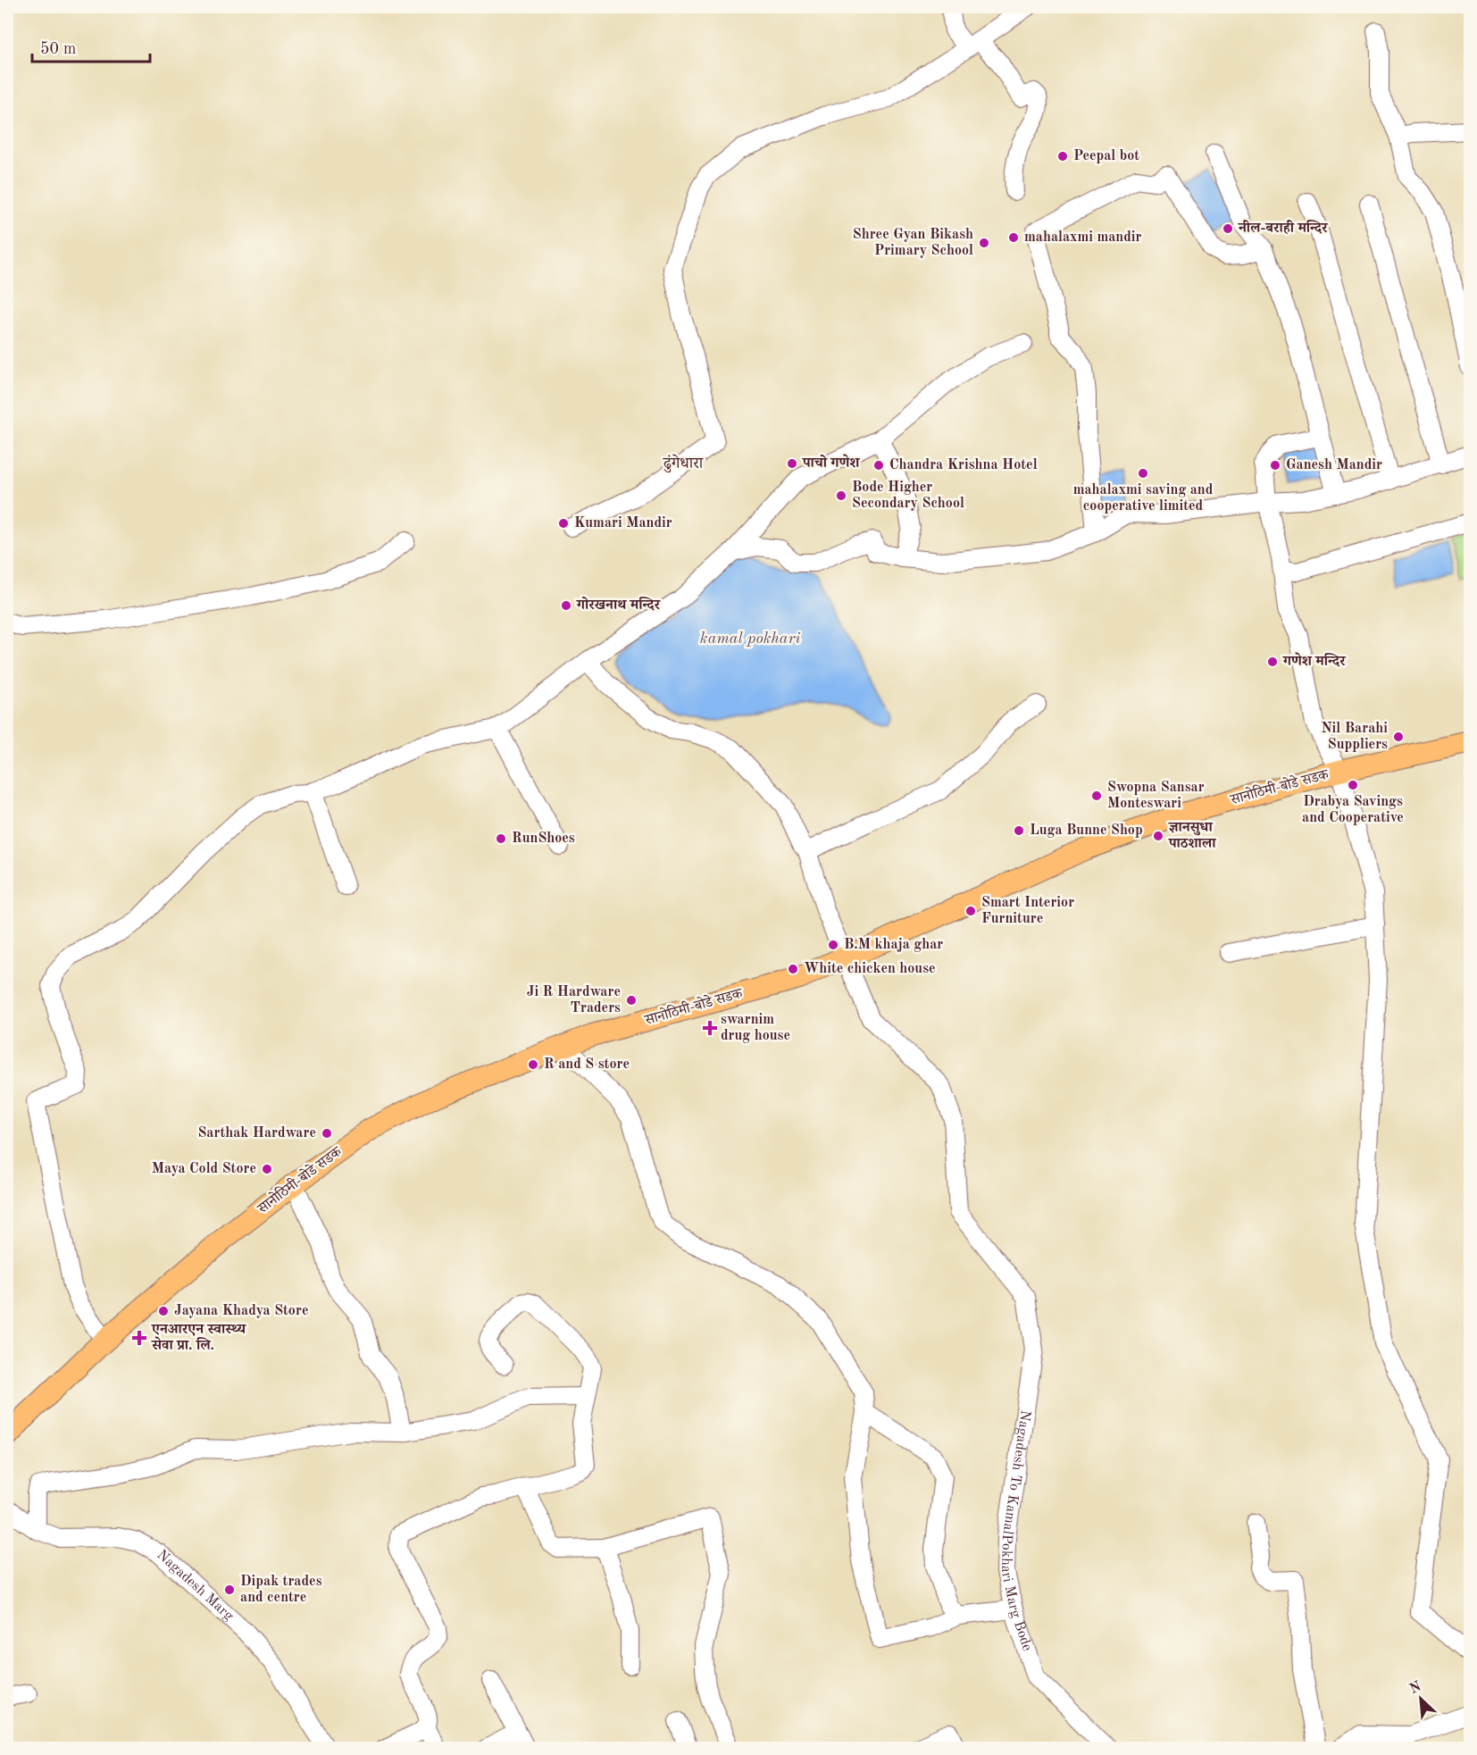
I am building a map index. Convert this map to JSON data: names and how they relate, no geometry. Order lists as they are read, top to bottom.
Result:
{
  "streets": {
    "main road": ["सानोठिमी-बोडे सडक"],
    "street": ["Nagadesh To KamalPokhari Marg Bode", "Nagadesh Marg"]
  },
  "crossings": [
    ["सानोठिमी-बोडे सडक", "Nagadesh To KamalPokhari Marg Bode"]
  ],
  "districts": ["ढुंगेधारा"],
  "water": ["kamal pokhari"],
  "places": {
    "other": [
      "Peepal bot",
      "नील-बराही मन्दिर",
      "mahalaxmi mandir",
      "Shree Gyan Bikash Primary School",
      "पाचो गणेश",
      "Chandra Krishna Hotel",
      "Ganesh Mandir",
      "mahalaxmi saving and cooperative limited",
      "Bode Higher Secondary School",
      "Kumari Mandir",
      "गोरखनाथ मन्दिर",
      "गणेश मन्दिर",
      "Nil Barahi Suppliers",
      "Drabya Savings and Cooperative",
      "Swopna Sansar Monteswari",
      "Luga Bunne Shop",
      "ज्ञानसुधा पाठशाला",
      "RunShoes",
      "Smart Interior Furniture",
      "B.M khaja ghar",
      "White chicken house",
      "Ji R Hardware Traders",
      "R and S store",
      "Sarthak Hardware",
      "Maya Cold Store",
      "Jayana Khadya Store",
      "Dipak trades and centre"
    ],
    "health": ["swarnim drug house", "एनआरएन स्वास्थ्य सेवा प्रा. लि."]
  },
  "scale_bar": "50 m",
  "north": "top left"
}
